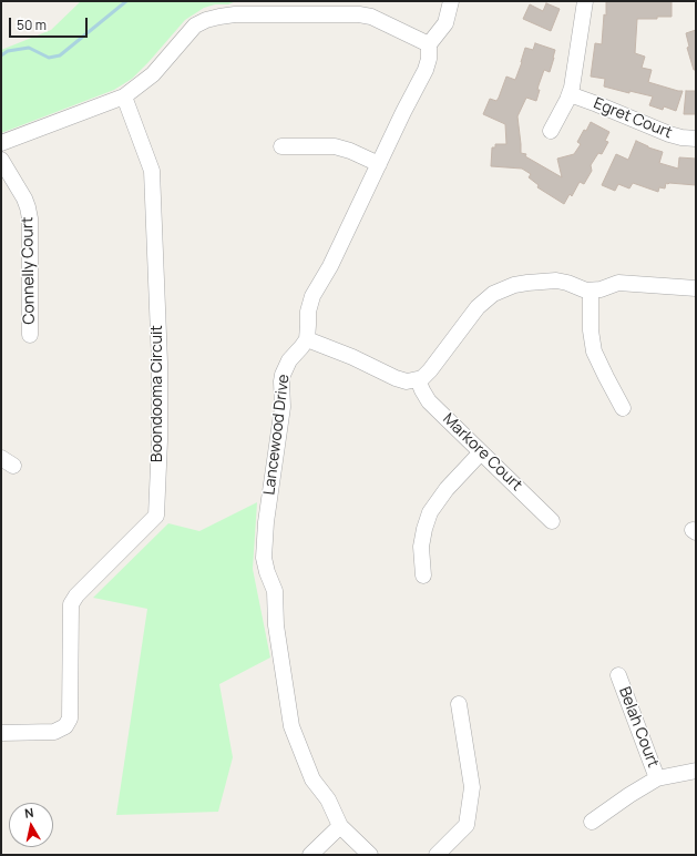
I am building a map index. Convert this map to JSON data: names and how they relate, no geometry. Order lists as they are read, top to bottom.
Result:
{
  "streets": {
    "street": [
      "Egret Court",
      "Connelly Court",
      "Boondooma Circuit",
      "Lancewood Drive",
      "Markore Court",
      "Belah Court"
    ]
  },
  "scale_bar": "50 m",
  "north": "top"
}
